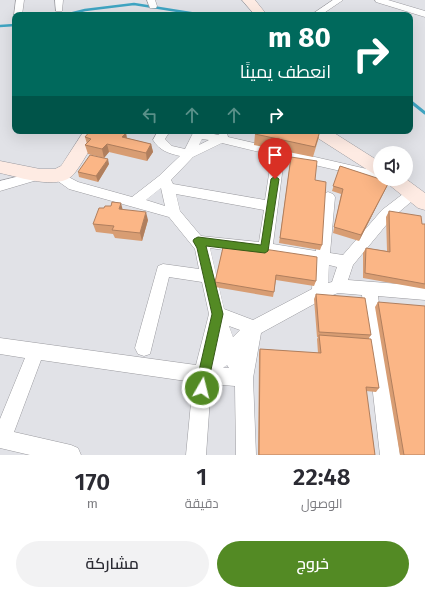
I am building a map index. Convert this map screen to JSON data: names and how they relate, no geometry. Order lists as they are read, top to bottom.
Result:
{
  "page": {
    "turn": ["80 m", "انعطف يمينًا"],
    "eta": [
      "22:48",
      "الوصول",
      "1",
      "دقيقة",
      "170",
      "m"
    ],
    "buttons": ["خروج", "مشاركة"]
  }
}
